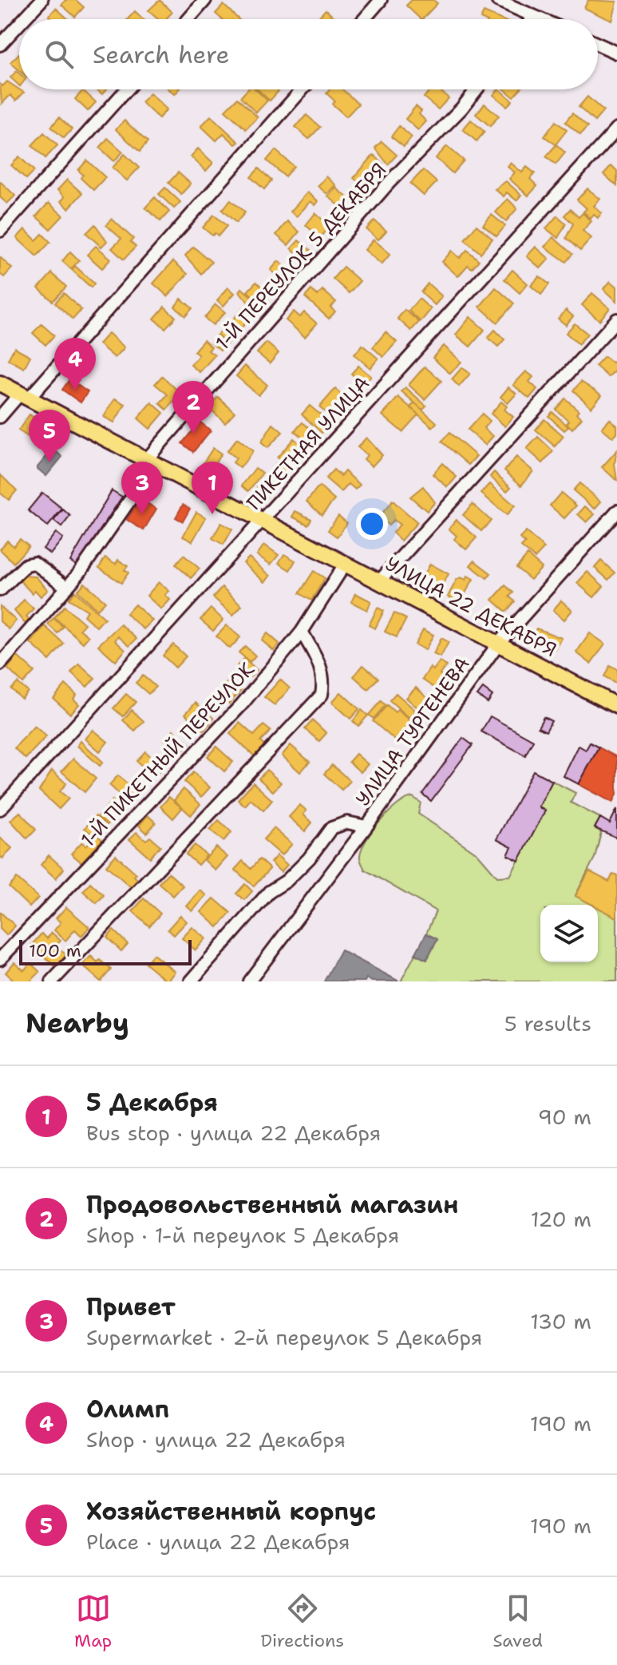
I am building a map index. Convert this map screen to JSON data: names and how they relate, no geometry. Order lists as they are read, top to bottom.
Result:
{
  "streets": {
    "main road": ["УЛИЦА 22 ДЕКАБРЯ"],
    "street": [
      "1-Й ПЕРЕУЛОК 5 ДЕКАБРЯ",
      "ПИКЕТНАЯ УЛИЦА",
      "УЛИЦА ТУРГЕНЕВА",
      "1-Й ПИКЕТНЫЙ ПЕРЕУЛОК"
    ]
  },
  "crossings": [
    ["1-Й ПЕРЕУЛОК 5 ДЕКАБРЯ", "УЛИЦА 22 ДЕКАБРЯ"],
    ["ПИКЕТНАЯ УЛИЦА", "УЛИЦА 22 ДЕКАБРЯ"],
    ["УЛИЦА 22 ДЕКАБРЯ", "УЛИЦА ТУРГЕНЕВА"],
    ["УЛИЦА 22 ДЕКАБРЯ", "1-Й ПИКЕТНЫЙ ПЕРЕУЛОК"]
  ],
  "scale_bar": "100 m",
  "page": {
    "search": "Search here",
    "pins": [
      "4",
      "2",
      "5",
      "1",
      "3"
    ],
    "scale": "100 m",
    "heading": ["Nearby", "5 results"],
    "list": [
      {
        "mark": "1",
        "name": "5 Декабря",
        "note": "Bus stop · улица 22 Декабря",
        "value": "90 m"
      },
      {
        "mark": "2",
        "name": "Продовольственный магазин",
        "note": "Shop · 1-й переулок 5 Декабря",
        "value": "120 m"
      },
      {
        "mark": "3",
        "name": "Привет",
        "note": "Supermarket · 2-й переулок 5 Декабря",
        "value": "130 m"
      },
      {
        "mark": "4",
        "name": "Олимп",
        "note": "Shop · улица 22 Декабря",
        "value": "190 m"
      },
      {
        "mark": "5",
        "name": "Хозяйственный корпус",
        "note": "Place · улица 22 Декабря",
        "value": "190 m"
      }
    ],
    "nav": ["Map", "Directions", "Saved"]
  }
}
